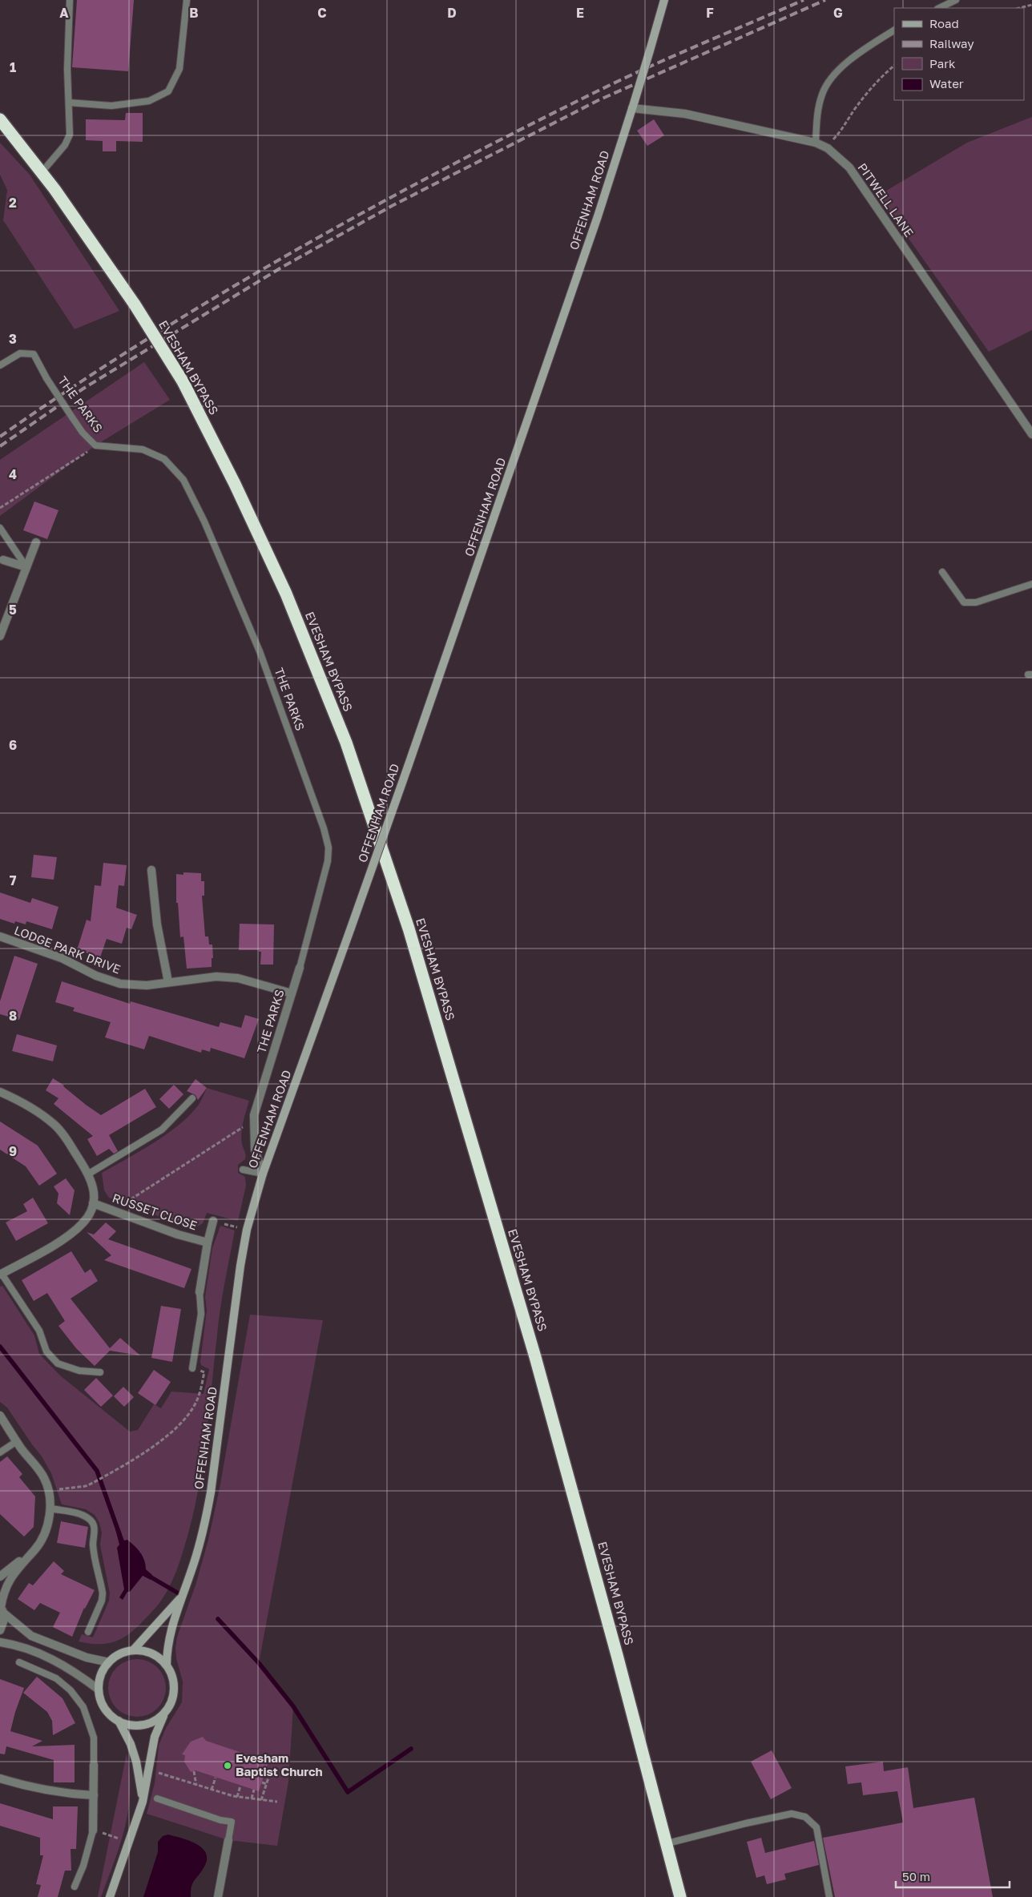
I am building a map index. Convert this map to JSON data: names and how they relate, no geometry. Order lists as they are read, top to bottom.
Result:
{
  "streets": {
    "highway": ["EVESHAM BYPASS"],
    "main road": ["OFFENHAM ROAD"],
    "street": [
      "PITWELL LANE",
      "THE PARKS",
      "LODGE PARK DRIVE",
      "RUSSET CLOSE"
    ]
  },
  "crossings": [
    ["OFFENHAM ROAD", "PITWELL LANE"],
    ["OFFENHAM ROAD", "THE PARKS"],
    ["THE PARKS", "LODGE PARK DRIVE"]
  ],
  "places": ["Evesham Baptist Church"],
  "legend": [
    "Road",
    "Railway",
    "Park",
    "Water"
  ],
  "scale_bar": "50 m",
  "grid": {
    "columns": [
      "A",
      "B",
      "C",
      "D",
      "E",
      "F",
      "G"
    ],
    "rows": [
      "1",
      "2",
      "3",
      "4",
      "5",
      "6",
      "7",
      "8",
      "9"
    ]
  }
}
